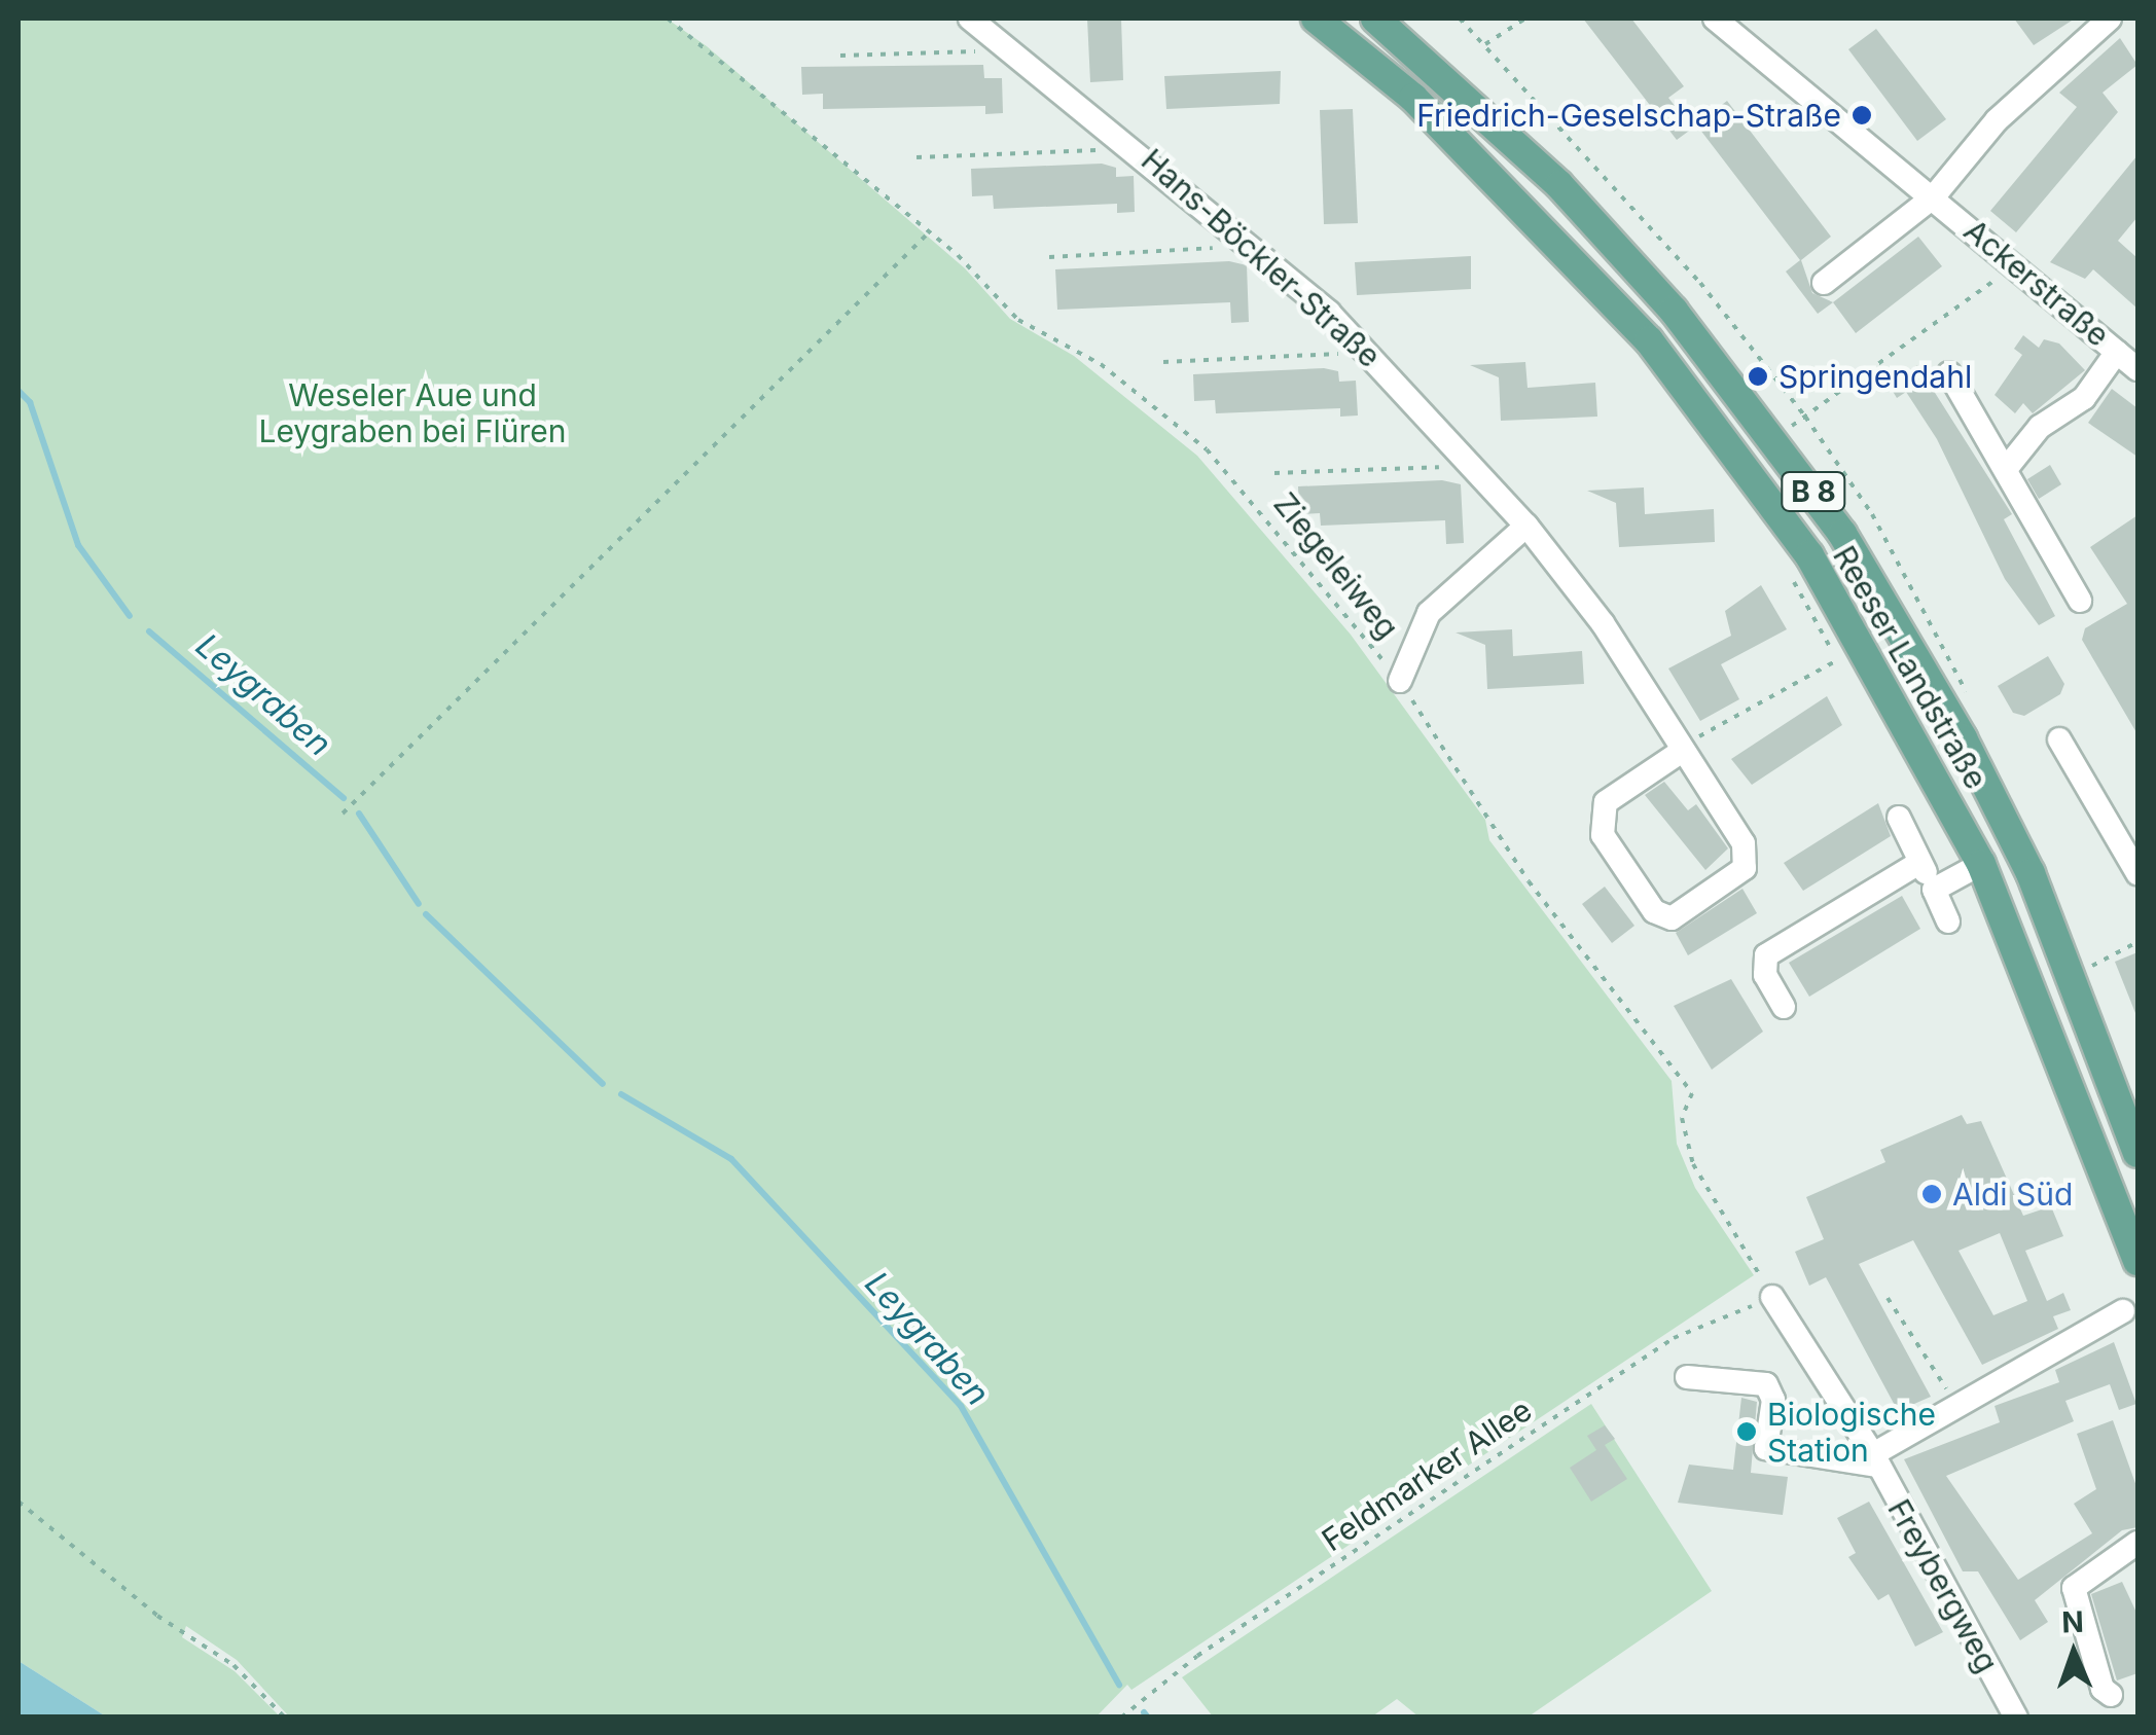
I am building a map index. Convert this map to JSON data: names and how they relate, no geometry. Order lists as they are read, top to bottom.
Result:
{
  "streets": {
    "main road": ["B 8", "Reeser Landstraße"],
    "street": ["Hans-Böckler-Straße", "Ackerstraße", "Freybergweg"],
    "path": ["Ziegeleiweg", "Feldmarker Allee"]
  },
  "crossings": [
    ["Ziegeleiweg", "Feldmarker Allee"],
    ["Ziegeleiweg", "Freybergweg"],
    ["Feldmarker Allee", "Freybergweg"]
  ],
  "water": ["Leygraben"],
  "parks": ["Weseler Aue und Leygraben bei Flüren"],
  "places": [
    "Friedrich-Geselschap-Straße",
    "Springendahl",
    "Aldi Süd",
    "Biologische Station"
  ],
  "north": "top"
}
